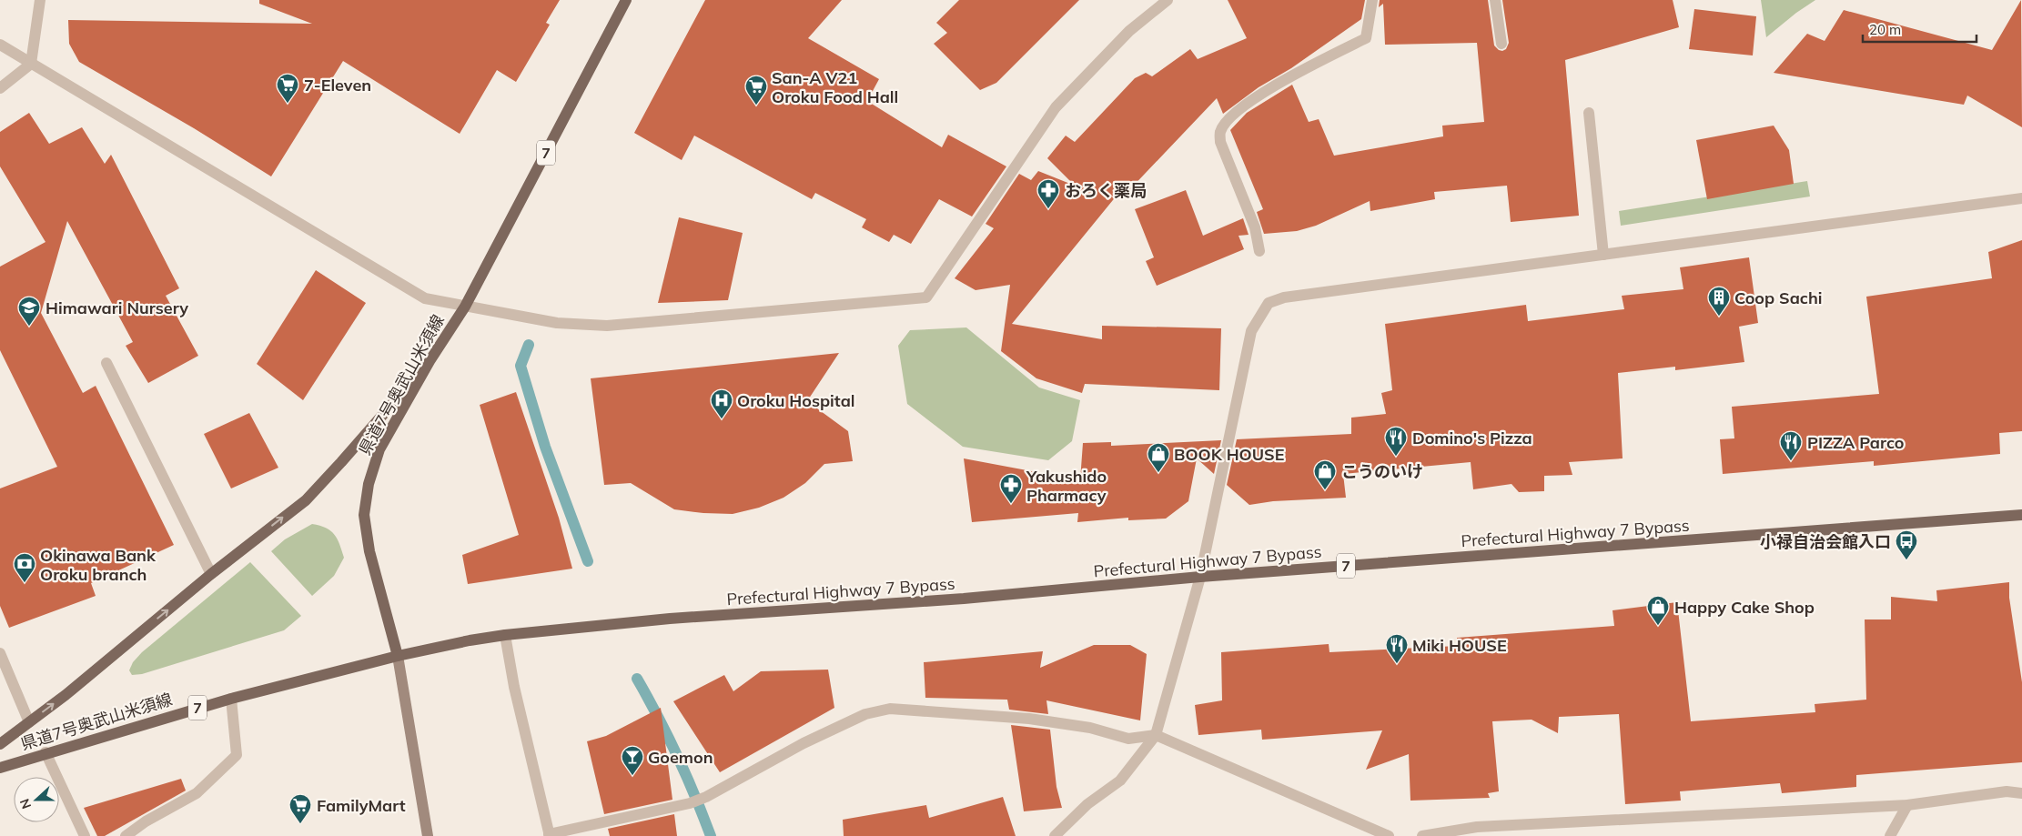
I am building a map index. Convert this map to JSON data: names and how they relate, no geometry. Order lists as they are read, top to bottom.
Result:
{
  "streets": {
    "main road": ["7", "県道7号奥武山米須線", "Prefectural Highway 7 Bypass"]
  },
  "crossings": [
    ["県道7号奥武山米須線", "Prefectural Highway 7 Bypass"]
  ],
  "places": {
    "supermarket": ["7-Eleven", "San-A V21 Oroku Food Hall", "FamilyMart"],
    "pharmacy": ["おろく薬局", "Yakushido Pharmacy"],
    "building": ["Coop Sachi"],
    "school or university": ["Himawari Nursery"],
    "hospital": ["Oroku Hospital"],
    "restaurant": ["Domino's Pizza", "PIZZA Parco", "Miki HOUSE"],
    "shop": ["BOOK HOUSE", "こうのいけ", "Happy Cake Shop"],
    "bus stop": ["小禄自治会館入口"],
    "bank": ["Okinawa Bank Oroku branch"],
    "bar": ["Goemon"]
  },
  "scale_bar": "20 m",
  "north": "left"
}
